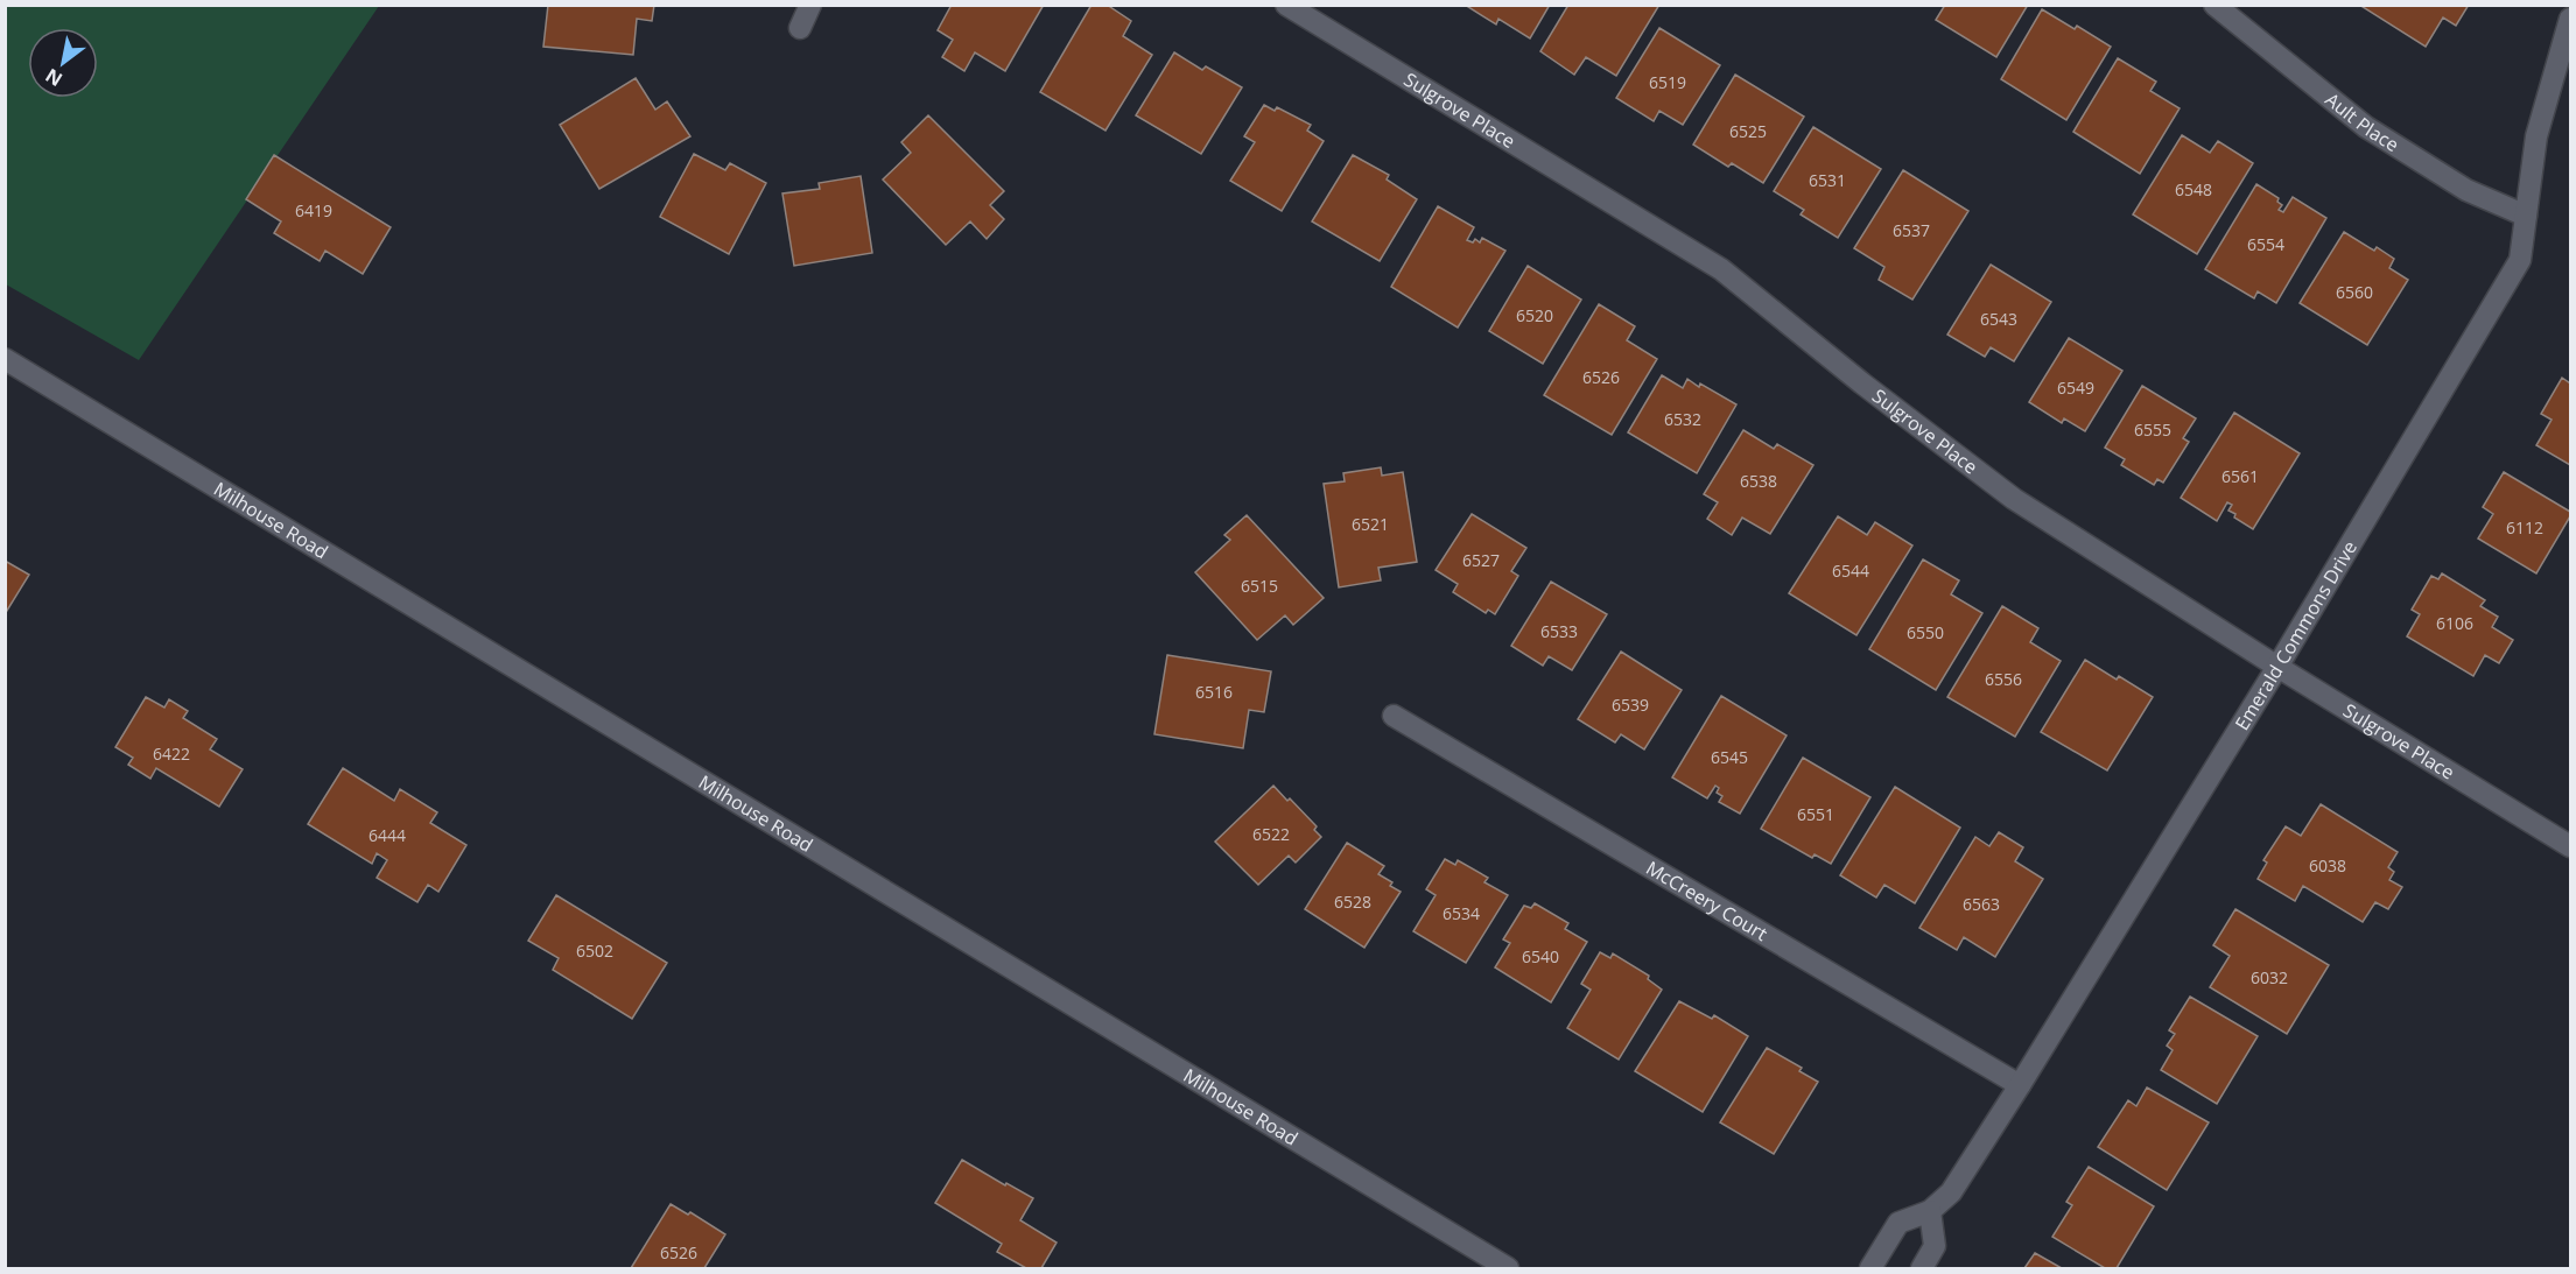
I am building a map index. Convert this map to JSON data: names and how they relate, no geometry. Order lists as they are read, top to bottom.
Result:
{
  "streets": {
    "street": [
      "Sulgrove Place",
      "Ault Place",
      "Milhouse Road",
      "Emerald Commons Drive",
      "McCreery Court"
    ]
  },
  "crossings": [
    ["Sulgrove Place", "Emerald Commons Drive"],
    ["Ault Place", "Emerald Commons Drive"],
    ["Emerald Commons Drive", "McCreery Court"]
  ],
  "house_numbers": [
    "6519",
    "6525",
    "6531",
    "6548",
    "6419",
    "6537",
    "6554",
    "6560",
    "6520",
    "6543",
    "6526",
    "6549",
    "6532",
    "6555",
    "6561",
    "6538",
    "6521",
    "6112",
    "6527",
    "6544",
    "6515",
    "6106",
    "6533",
    "6550",
    "6556",
    "6516",
    "6539",
    "6422",
    "6545",
    "6551",
    "6522",
    "6444",
    "6038",
    "6528",
    "6563",
    "6534",
    "6502",
    "6540",
    "6032",
    "6526"
  ],
  "north": "bottom left"
}
